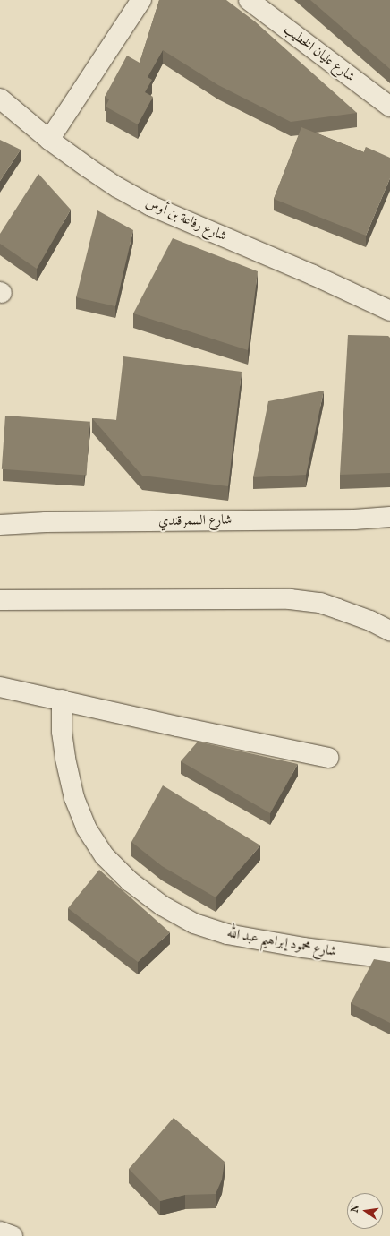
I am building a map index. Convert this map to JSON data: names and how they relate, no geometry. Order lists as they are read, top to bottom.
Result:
{
  "streets": {
    "street": [
      "شارع عليان الخطيب",
      "شارع رفاعة بن أوس",
      "شارع السمرقندي",
      "شارع محمود إبراهيم عبد الله"
    ]
  },
  "north": "left"
}
